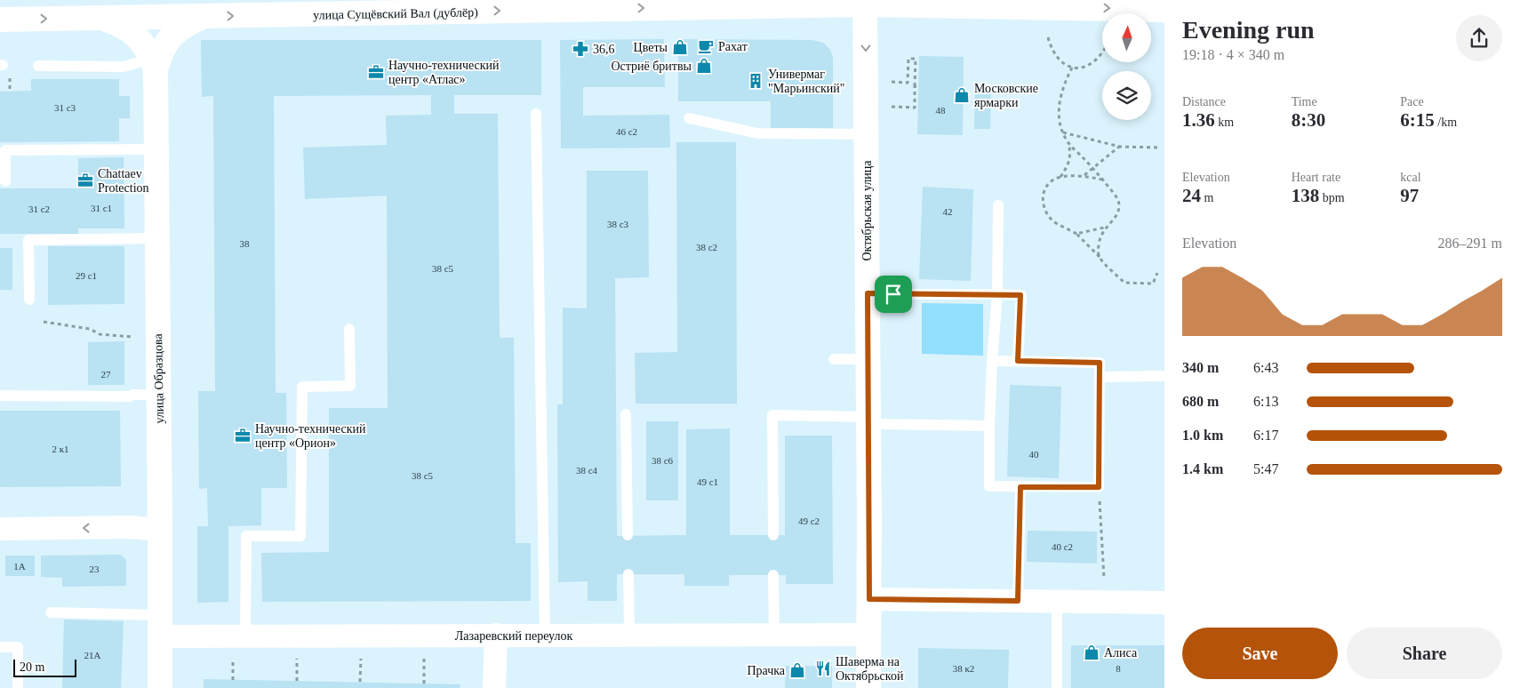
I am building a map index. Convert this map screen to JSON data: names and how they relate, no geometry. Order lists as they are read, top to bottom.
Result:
{
  "streets": {
    "street": [
      "улица Сущёвский Вал (дублёр)",
      "Октябрьская улица",
      "улица Образцова",
      "Лазаревский переулок"
    ]
  },
  "crossings": [
    ["улица Сущёвский Вал (дублёр)", "Октябрьская улица"],
    ["улица Сущёвский Вал (дублёр)", "улица Образцова"],
    ["Октябрьская улица", "Лазаревский переулок"],
    ["улица Образцова", "Лазаревский переулок"]
  ],
  "one_way": ["улица Сущёвский Вал (дублёр)"],
  "places": {
    "cafe": ["Рахат"],
    "shop": [
      "Цветы",
      "Остриё бритвы",
      "Московские ярмарки",
      "Алиса",
      "Прачка"
    ],
    "pharmacy": ["36,6"],
    "office": ["Научно-технический центр «Атлас»", "Chattaev Protection", "Научно-технический центр «Орион»"],
    "building": ["Универмаг \"Марьинский\""],
    "restaurant": ["Шаверма на Октябрьской"]
  },
  "house_numbers": [
    "31 с3",
    "48",
    "46 с2",
    "31 с1",
    "31 с2",
    "42",
    "38 с3",
    "38",
    "38 с2",
    "38 с5",
    "29 с1",
    "27",
    "2 к1",
    "40",
    "38 с6",
    "38 с4",
    "38 с5",
    "49 с1",
    "49 с2",
    "40 с2",
    "1А",
    "23",
    "21А",
    "38 к2",
    "8"
  ],
  "scale_bar": "20 m",
  "north": "top",
  "page": {
    "heading": ["Evening run", "19:18 · 4 × 340 m"],
    "stats": [
      ["Distance", "1.36 km"],
      ["Time", "8:30"],
      ["Pace", "6:15 /km"],
      ["Elevation", "24 m"],
      ["Heart rate", "138 bpm"],
      ["kcal", "97"]
    ],
    "chart": ["Elevation", "286–291 m"],
    "list": [
      {
        "name": "340 m",
        "note": "6:43"
      },
      {
        "name": "680 m",
        "note": "6:13"
      },
      {
        "name": "1.0 km",
        "note": "6:17"
      },
      {
        "name": "1.4 km",
        "note": "5:47"
      }
    ],
    "buttons": ["Save", "Share"],
    "scale": "20 m"
  }
}
